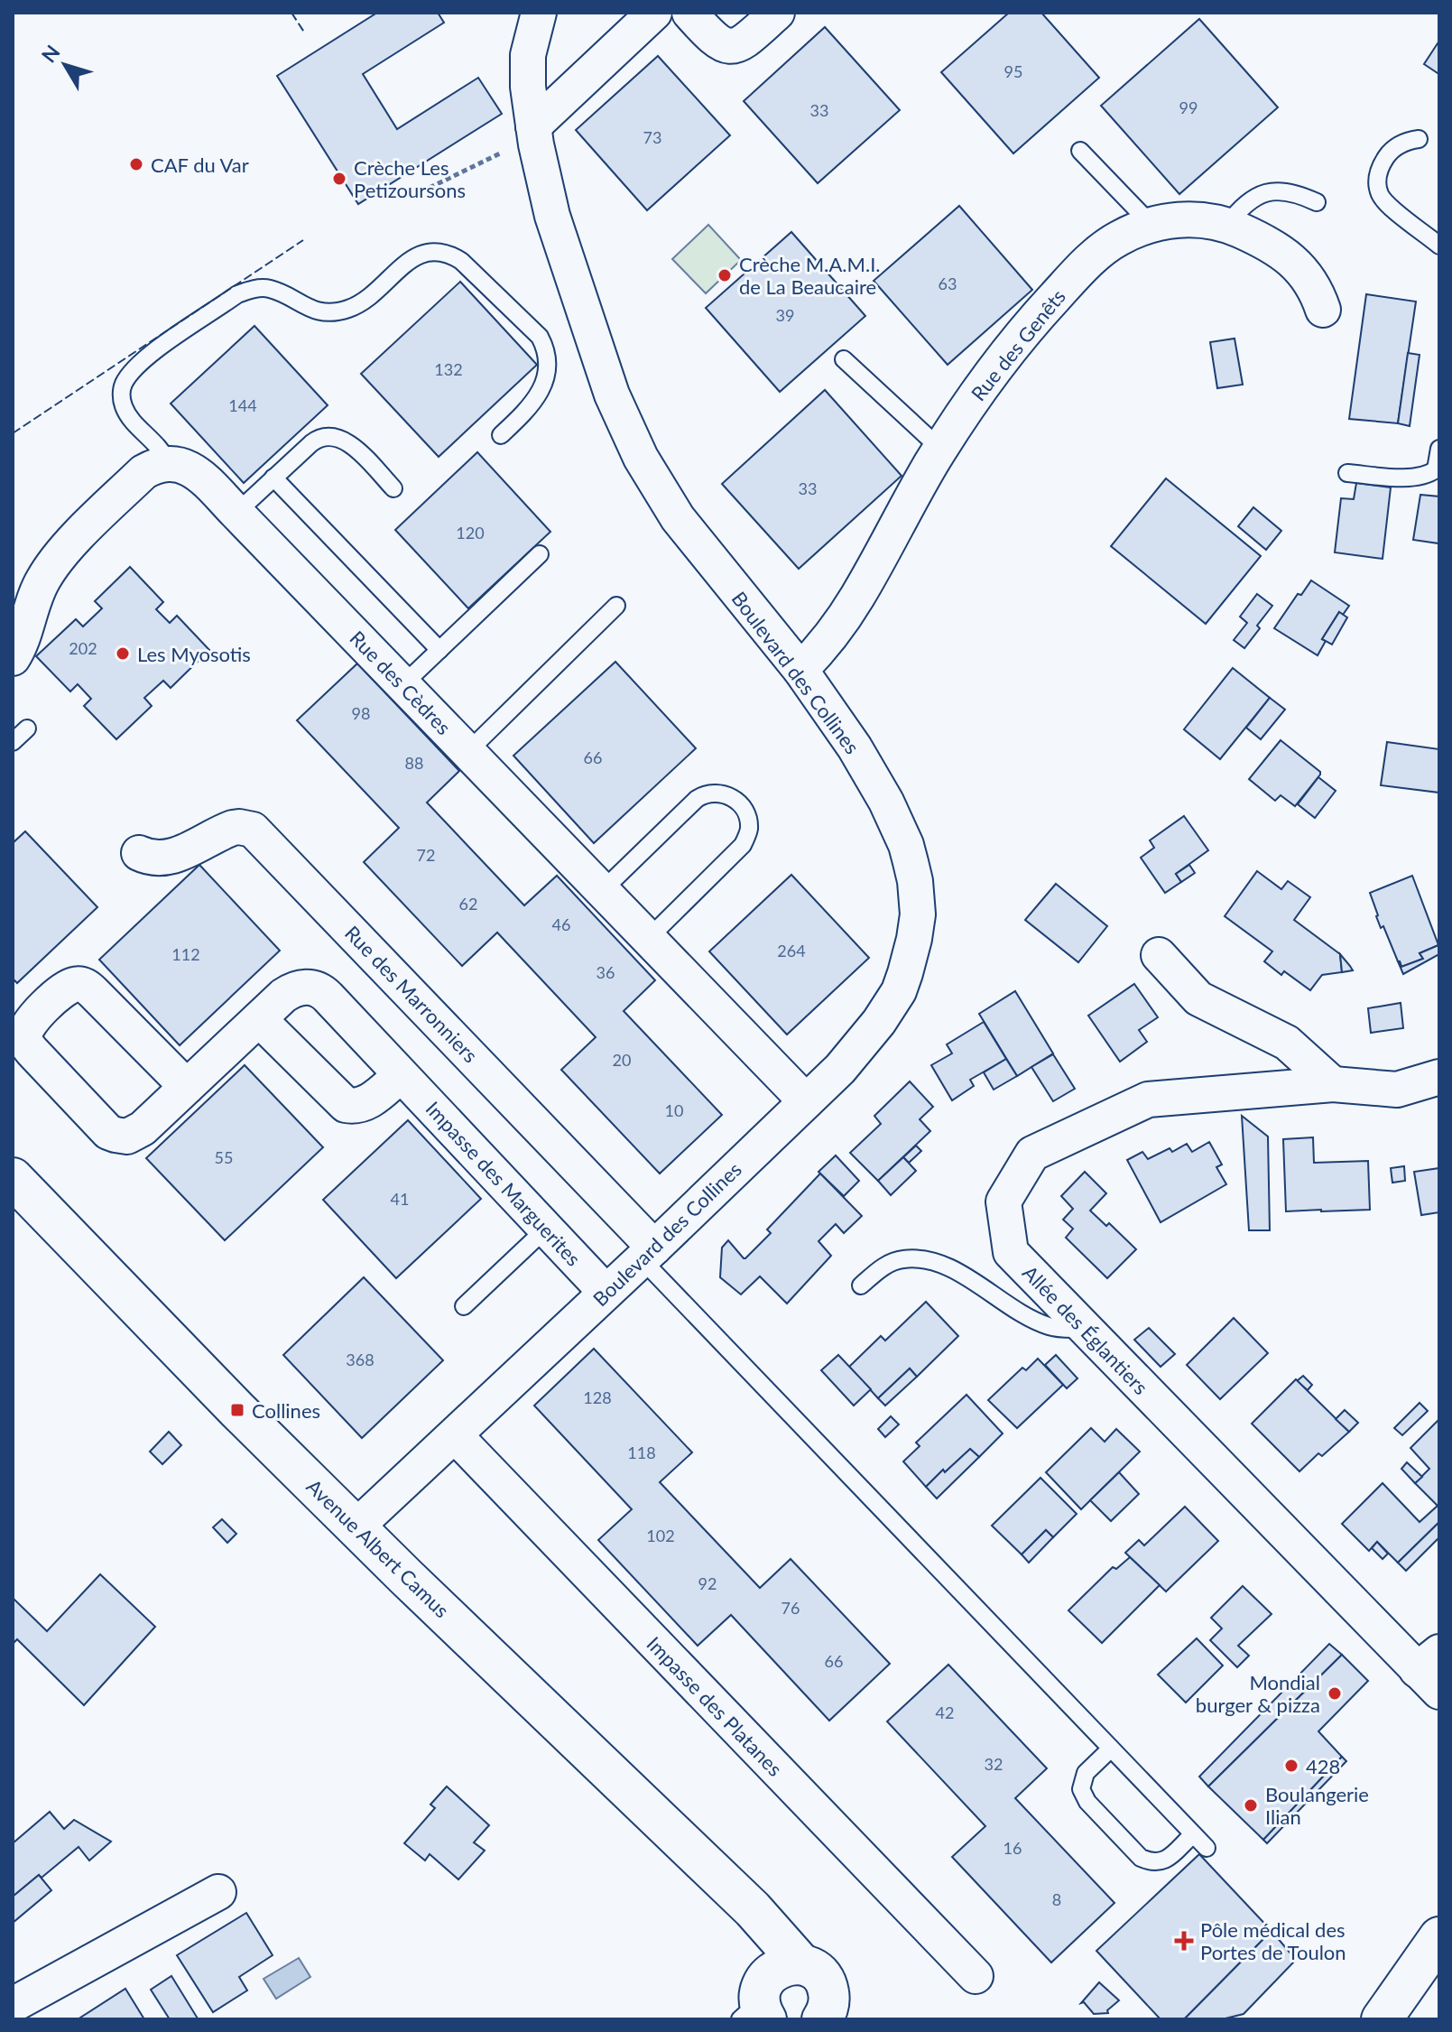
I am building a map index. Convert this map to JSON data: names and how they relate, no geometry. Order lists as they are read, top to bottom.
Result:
{
  "streets": {
    "street": [
      "Rue des Genêts",
      "Boulevard des Collines",
      "Rue des Cèdres",
      "Rue des Marronniers",
      "Impasse des Marguerites",
      "Allée des Églantiers",
      "Avenue Albert Camus",
      "Impasse des Platanes"
    ]
  },
  "crossings": [
    ["Rue des Genêts", "Boulevard des Collines"],
    ["Boulevard des Collines", "Rue des Cèdres"],
    ["Boulevard des Collines", "Rue des Marronniers"],
    ["Boulevard des Collines", "Impasse des Marguerites"],
    ["Boulevard des Collines", "Avenue Albert Camus"],
    ["Boulevard des Collines", "Impasse des Platanes"]
  ],
  "places": {
    "other": [
      "CAF du Var",
      "Crèche Les Petizoursons",
      "Crèche M.A.M.I. de La Beaucaire",
      "Les Myosotis",
      "Mondial burger & pizza",
      "428",
      "Boulangerie Ilian"
    ],
    "transit": ["Collines"],
    "health": ["Pôle médical des Portes de Toulon"]
  },
  "house_numbers": [
    "95",
    "99",
    "33",
    "73",
    "63",
    "39",
    "132",
    "144",
    "33",
    "120",
    "202",
    "98",
    "66",
    "88",
    "72",
    "62",
    "46",
    "264",
    "112",
    "36",
    "20",
    "10",
    "55",
    "41",
    "368",
    "128",
    "118",
    "102",
    "92",
    "76",
    "66",
    "42",
    "32",
    "16",
    "8"
  ],
  "north": "top left"
}
